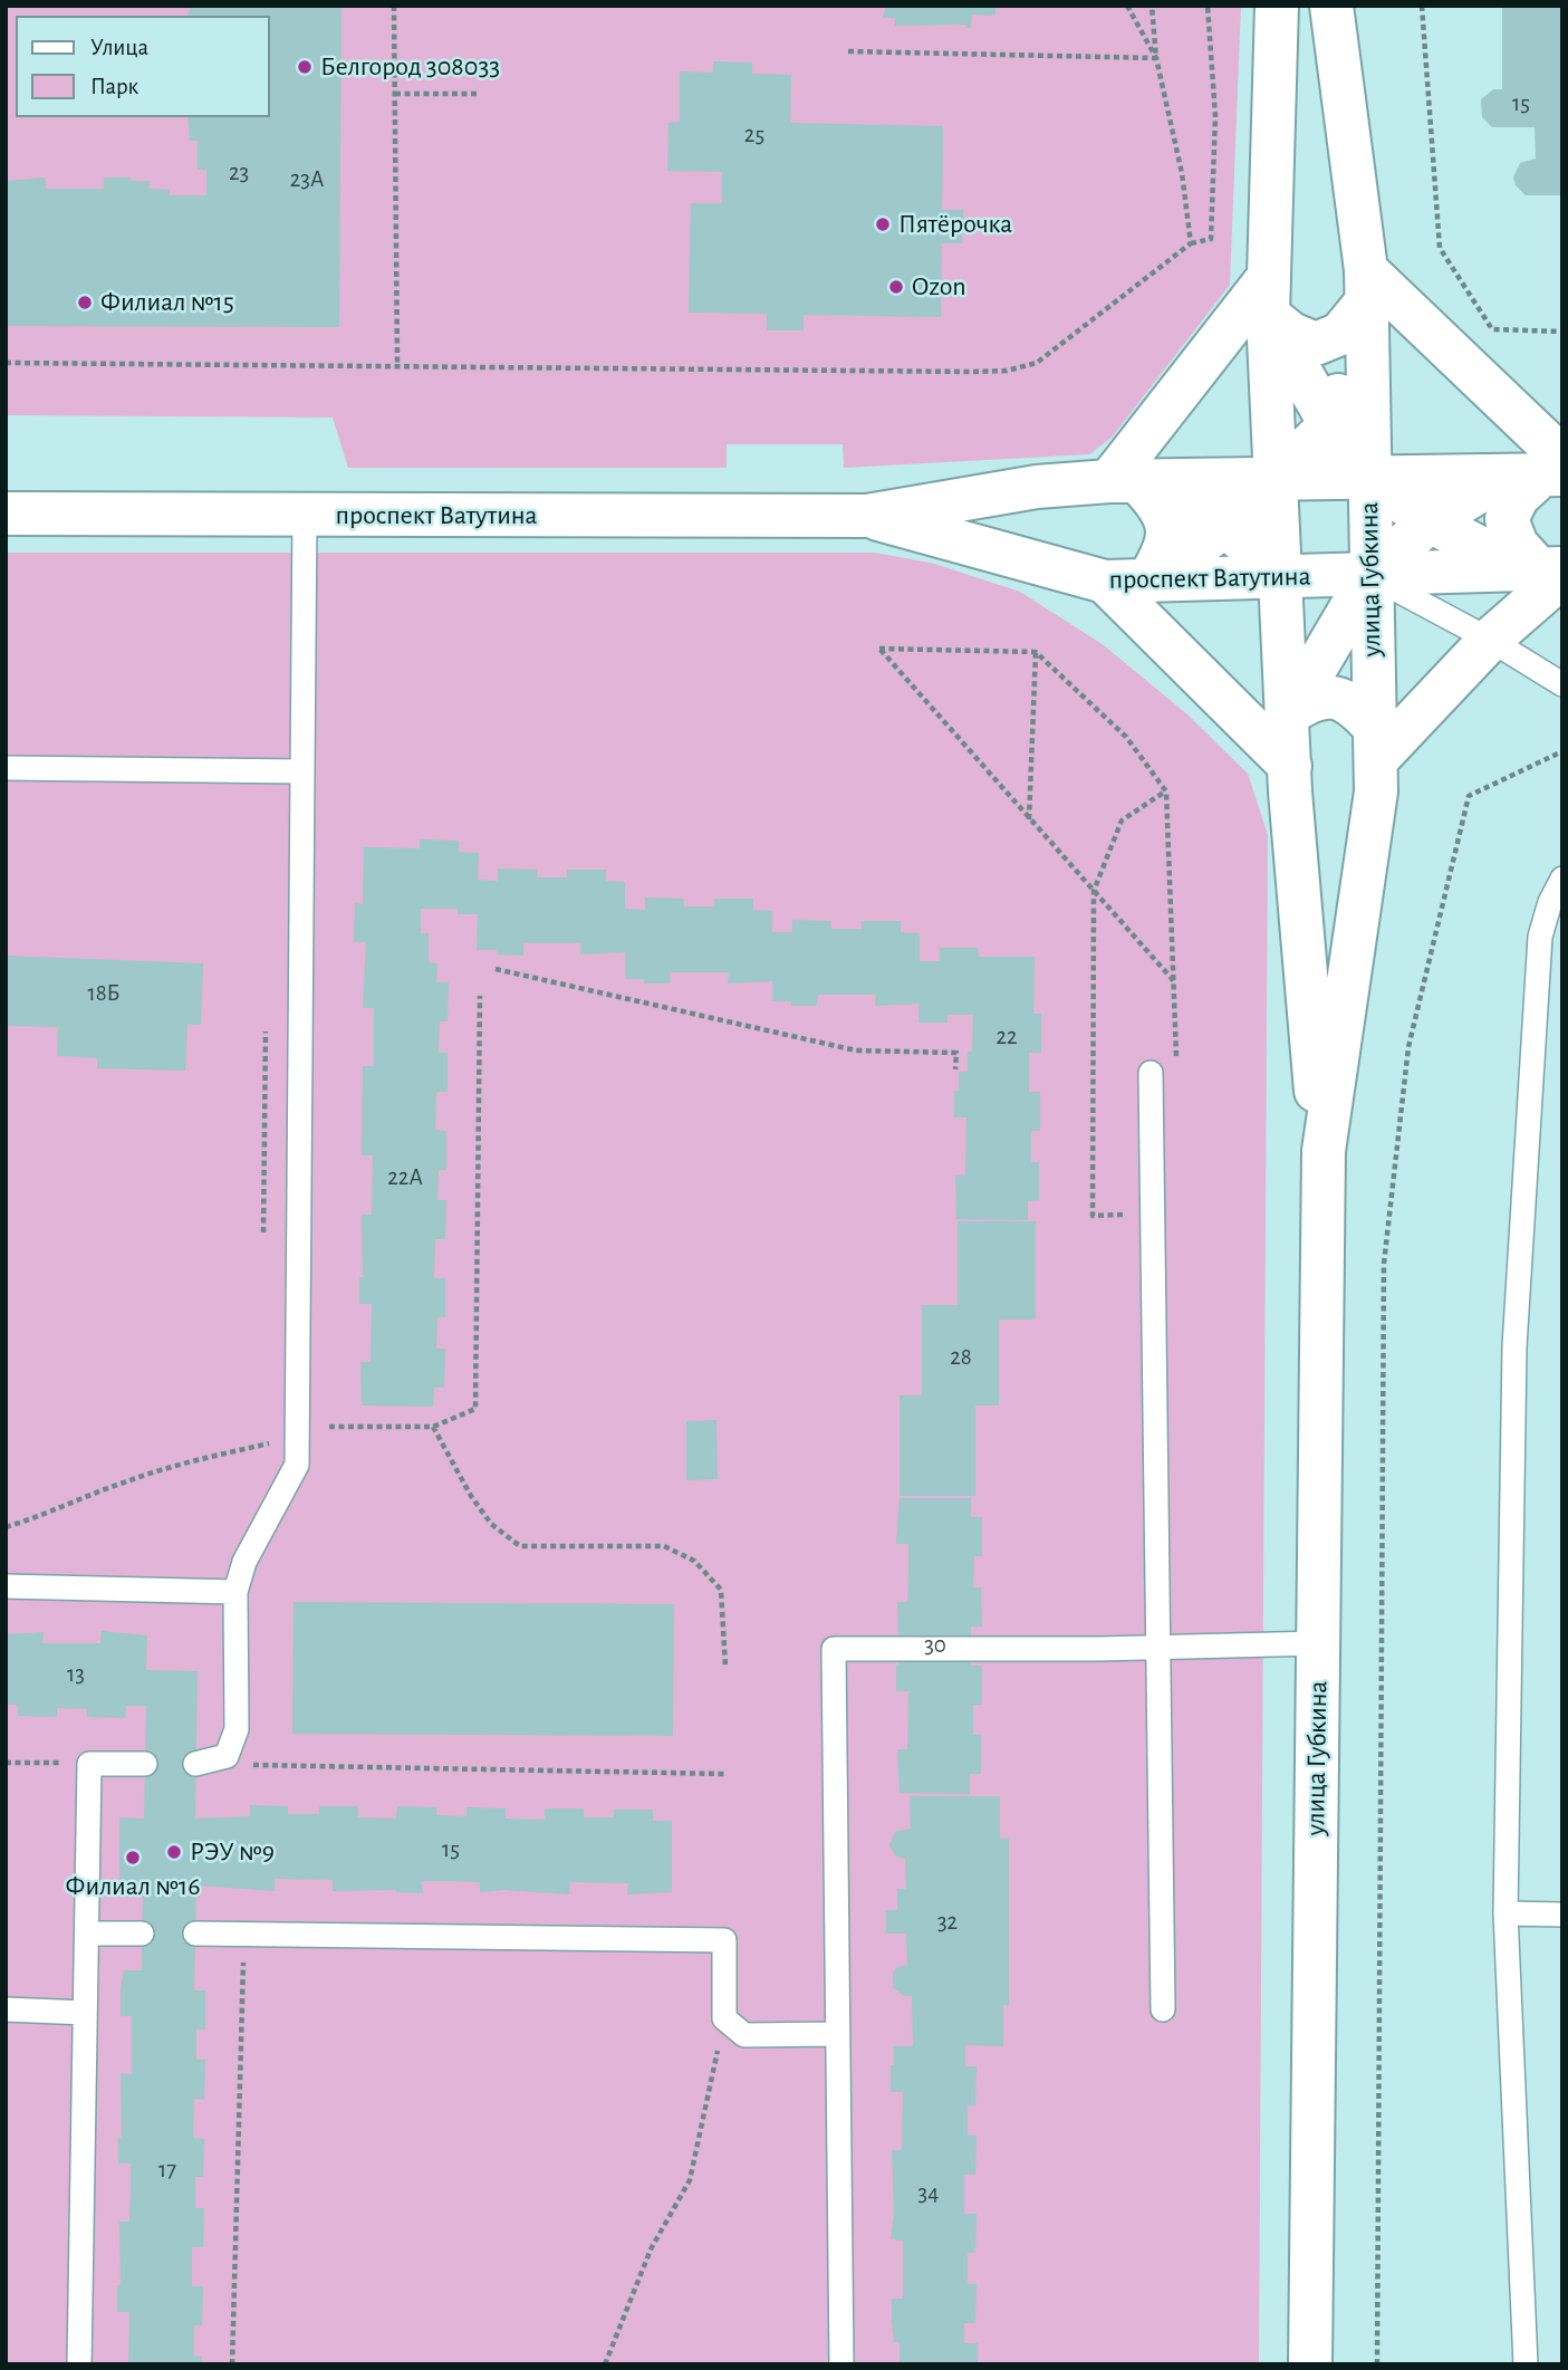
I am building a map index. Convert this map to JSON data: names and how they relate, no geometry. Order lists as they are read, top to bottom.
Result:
{
  "streets": {
    "main road": ["проспект Ватутина", "улица Губкина"]
  },
  "crossings": [
    ["проспект Ватутина", "улица Губкина"]
  ],
  "places": [
    "Белгород 308033",
    "Пятёрочка",
    "Ozon",
    "Филиал №15",
    "РЭУ №9",
    "Филиал №16"
  ],
  "house_numbers": [
    "15",
    "25",
    "23",
    "23А",
    "18Б",
    "22",
    "22А",
    "28",
    "30",
    "13",
    "15",
    "32",
    "17",
    "34"
  ],
  "legend": ["Улица", "Парк"]
}
